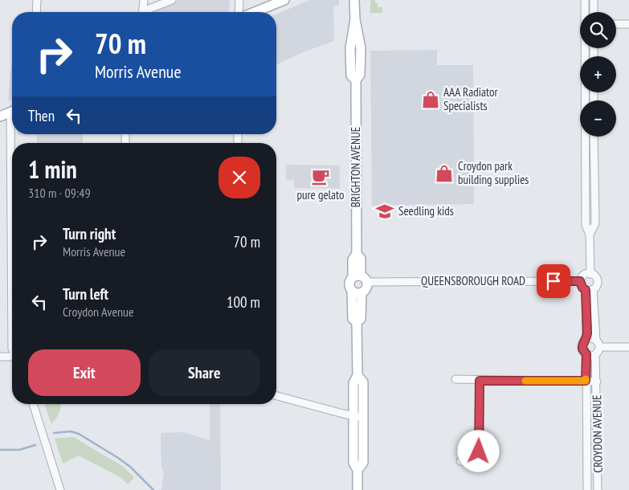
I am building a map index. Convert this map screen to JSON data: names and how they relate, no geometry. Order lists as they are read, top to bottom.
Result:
{
  "streets": {
    "main road": ["BRIGHTON AVENUE"],
    "street": ["QUEENSBOROUGH ROAD", "CROYDON AVENUE"]
  },
  "crossings": [
    ["BRIGHTON AVENUE", "QUEENSBOROUGH ROAD"]
  ],
  "places": {
    "shop": ["AAA Radiator Specialists", "Croydon park building supplies"],
    "cafe": ["pure gelato"],
    "school or university": ["Seedling kids"]
  },
  "page": {
    "map_buttons": ["+", "−"],
    "turn": ["70 m", "Morris Avenue"],
    "then": "Then",
    "heading": ["1 min", "310 m · 09:49"],
    "list": [
      {
        "name": "Turn right",
        "note": "Morris Avenue",
        "value": "70 m"
      },
      {
        "name": "Turn left",
        "note": "Croydon Avenue",
        "value": "100 m"
      }
    ],
    "buttons": ["Exit", "Share"]
  }
}
